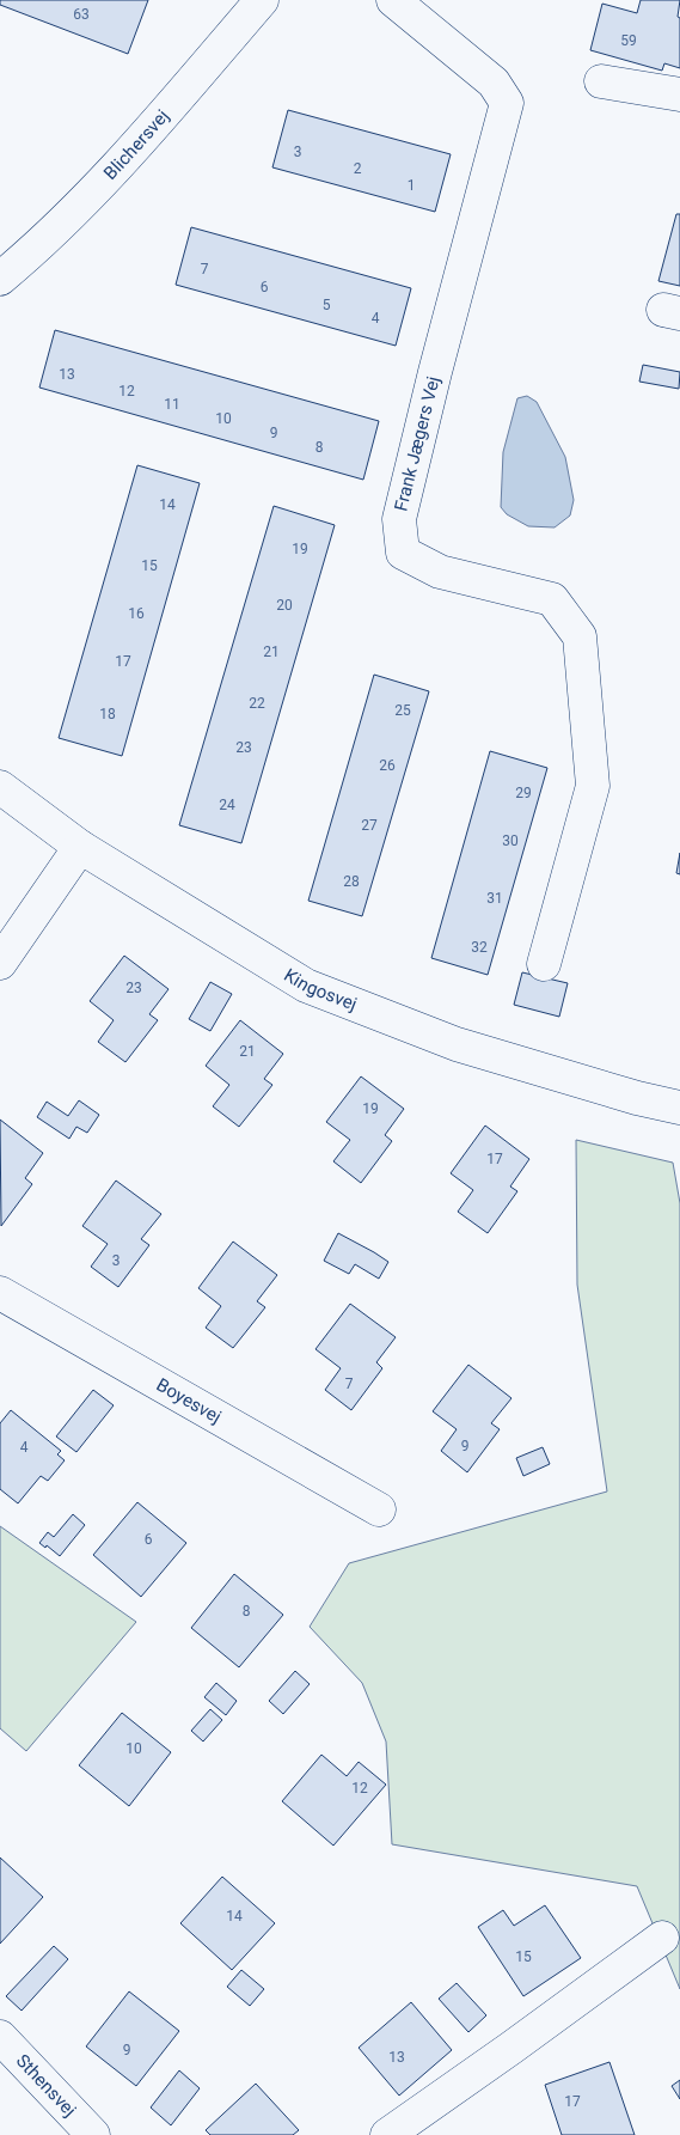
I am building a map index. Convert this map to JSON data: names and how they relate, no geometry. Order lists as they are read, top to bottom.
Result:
{
  "streets": {
    "street": [
      "Blichersvej",
      "Frank Jægers Vej",
      "Kingosvej",
      "Boyesvej",
      "Sthensvej"
    ]
  },
  "house_numbers": [
    "63",
    "59",
    "3",
    "2",
    "1",
    "7",
    "6",
    "5",
    "4",
    "13",
    "12",
    "11",
    "10",
    "9",
    "8",
    "14",
    "19",
    "15",
    "20",
    "16",
    "21",
    "17",
    "22",
    "25",
    "18",
    "23",
    "26",
    "29",
    "24",
    "27",
    "30",
    "28",
    "31",
    "32",
    "23",
    "21",
    "19",
    "17",
    "3",
    "7",
    "9",
    "4",
    "6",
    "8",
    "10",
    "12",
    "14",
    "15",
    "9",
    "13",
    "17"
  ]
}
